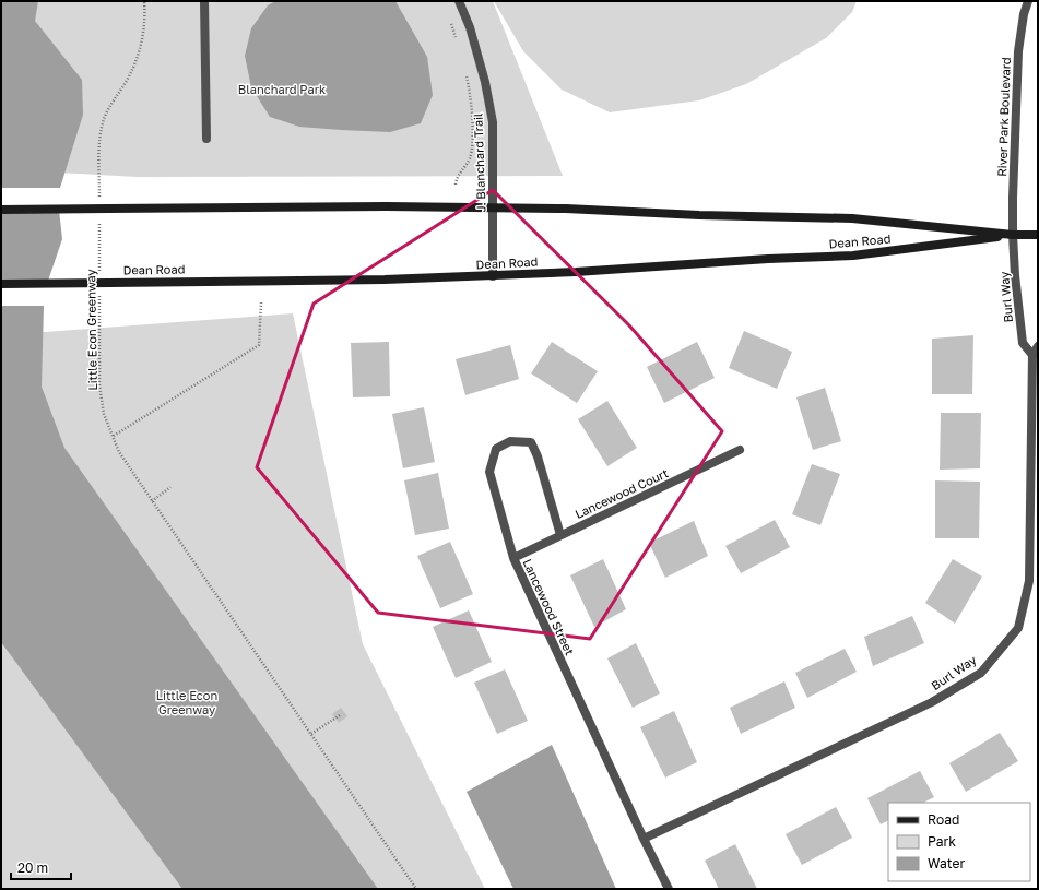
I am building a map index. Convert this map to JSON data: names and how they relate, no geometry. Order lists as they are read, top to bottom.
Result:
{
  "streets": {
    "main road": ["Dean Road"],
    "street": [
      "River Park Boulevard",
      "J. Blanchard Trail",
      "Burl Way",
      "Lancewood Court",
      "Lancewood Street"
    ],
    "path": ["Little Econ Greenway"]
  },
  "crossings": [
    ["River Park Boulevard", "Dean Road"],
    ["River Park Boulevard", "Burl Way"],
    ["J. Blanchard Trail", "Dean Road"],
    ["Dean Road", "Burl Way"],
    ["Burl Way", "Lancewood Street"],
    ["Lancewood Court", "Lancewood Street"]
  ],
  "parks": ["Blanchard Park", "Little Econ Greenway"],
  "legend": ["Road", "Park", "Water"],
  "scale_bar": "20 m"
}
